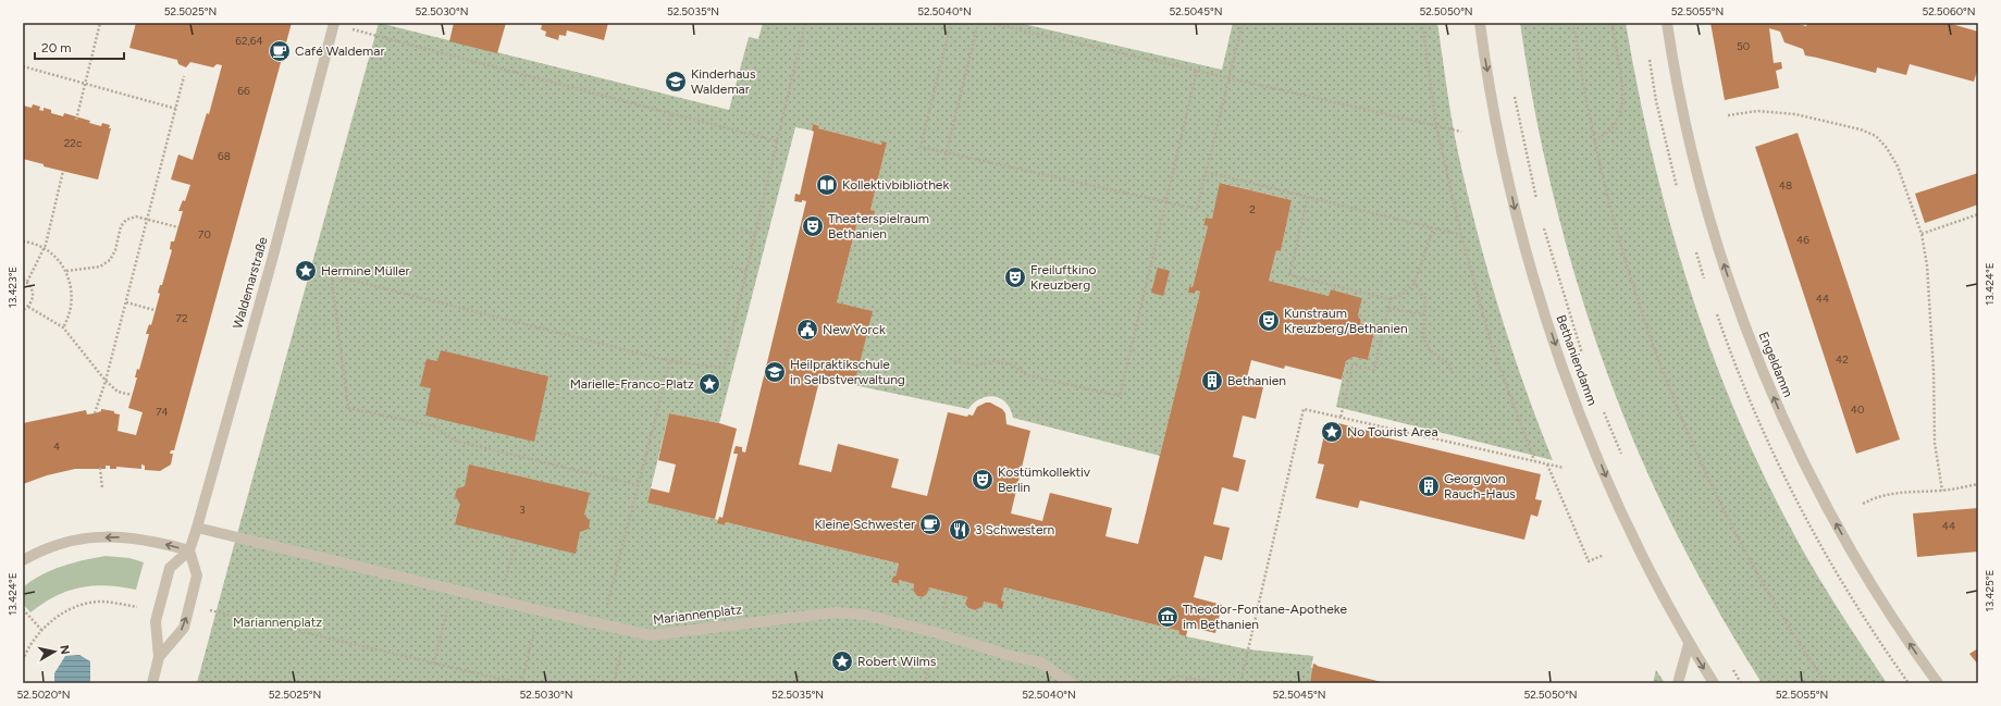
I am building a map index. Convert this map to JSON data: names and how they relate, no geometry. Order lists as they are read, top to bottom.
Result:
{
  "streets": {
    "street": [
      "Waldemarstraße",
      "Bethaniendamm",
      "Engeldamm",
      "Mariannenplatz"
    ]
  },
  "crossings": [
    ["Waldemarstraße", "Mariannenplatz"]
  ],
  "one_way": ["Bethaniendamm", "Engeldamm"],
  "parks": ["Mariannenplatz"],
  "places": {
    "cafe": ["Café Waldemar", "Kleine Schwester"],
    "school or university": ["Kinderhaus Waldemar", "Heilpraktikschule in Selbstverwaltung"],
    "library": ["Kollektivbibliothek"],
    "theatre": [
      "Theaterspielraum Bethanien",
      "Freiluftkino Kreuzberg",
      "Kunstraum Kreuzberg/Bethanien",
      "Kostümkollektiv Berlin"
    ],
    "place": [
      "Hermine Müller",
      "Marielle-Franco-Platz",
      "No Tourist Area",
      "Robert Wilms"
    ],
    "public building": ["New Yorck"],
    "building": ["Bethanien", "Georg von Rauch-Haus"],
    "restaurant": ["3 Schwestern"],
    "museum": ["Theodor-Fontane-Apotheke im Bethanien"]
  },
  "house_numbers": [
    "62,64",
    "50",
    "66",
    "22c",
    "68",
    "48",
    "2",
    "70",
    "46",
    "44",
    "72",
    "42",
    "40",
    "74",
    "4",
    "3",
    "44"
  ],
  "scale_bar": "20 m",
  "north": "right",
  "coordinates": [
    "52.5025°N",
    "52.5030°N",
    "52.5035°N",
    "52.5040°N",
    "52.5045°N",
    "52.5050°N",
    "52.5055°N",
    "52.5060°N",
    "13.424°E",
    "13.423°E",
    "13.425°E",
    "52.5020°N"
  ]
}
